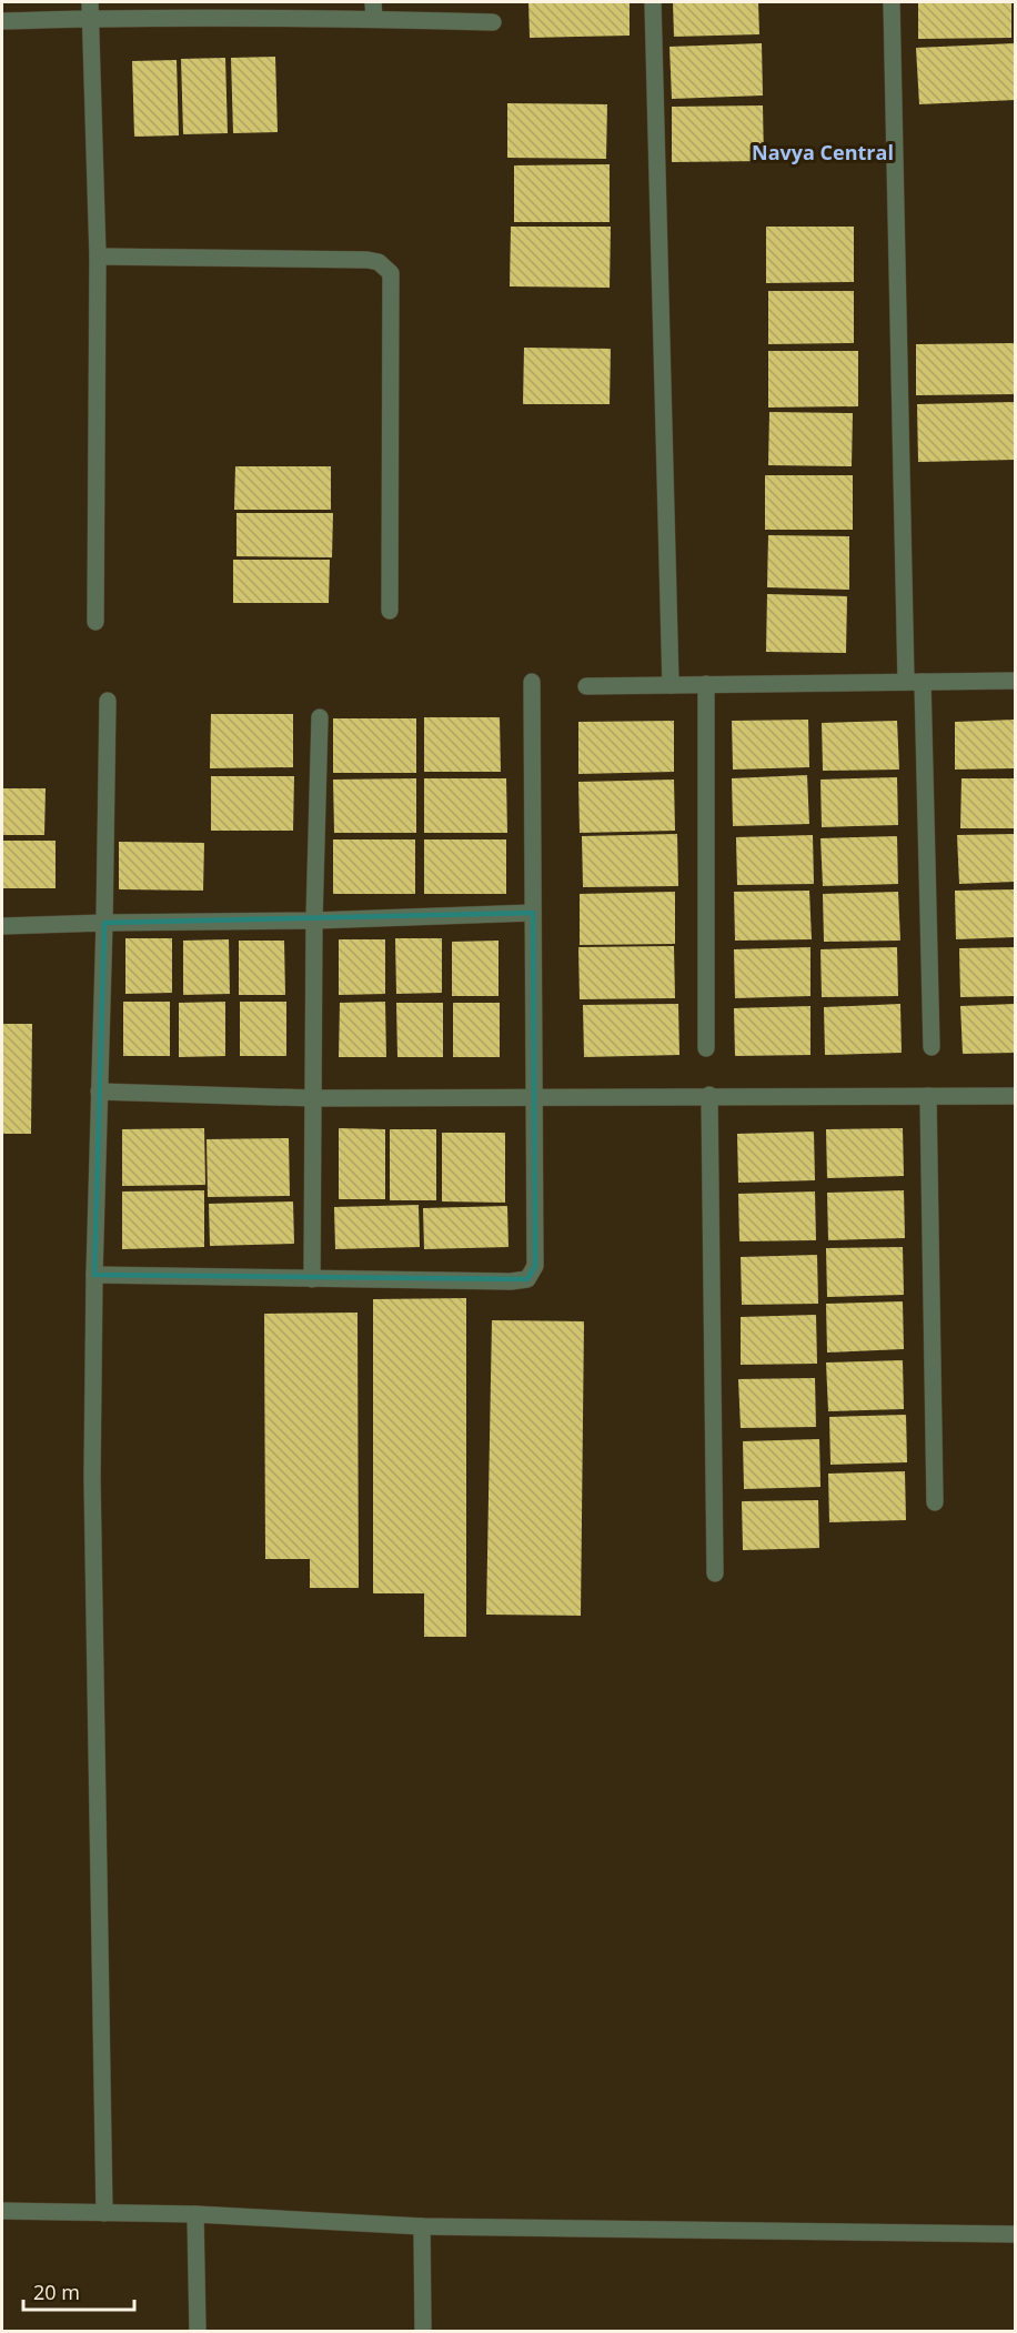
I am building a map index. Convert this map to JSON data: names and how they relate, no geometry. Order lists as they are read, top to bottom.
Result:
{
  "districts": ["Navya Central"],
  "scale_bar": "20 m"
}
